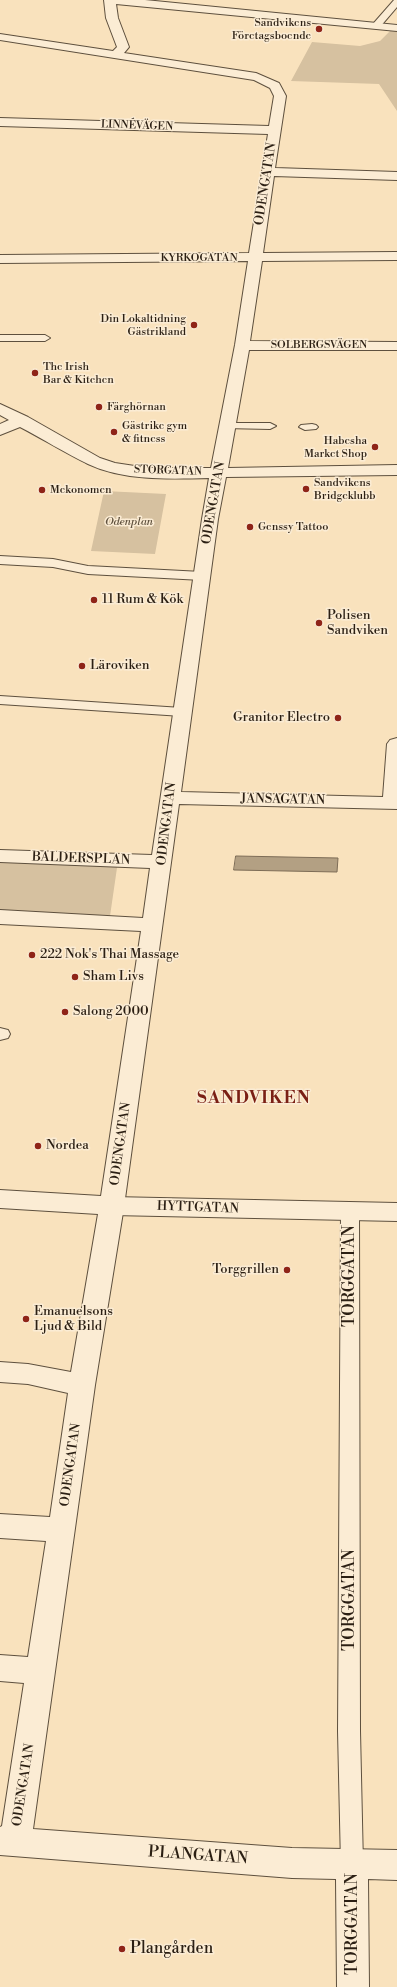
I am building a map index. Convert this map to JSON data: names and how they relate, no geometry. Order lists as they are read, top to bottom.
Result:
{
  "streets": {
    "street": [
      "LINNÉVÄGEN",
      "ODENGATAN",
      "KYRKOGATAN",
      "SOLBERGSVÄGEN",
      "STORGATAN",
      "JANSAGATAN",
      "BALDERSPLAN",
      "HYTTGATAN",
      "TORGGATAN",
      "PLANGATAN"
    ]
  },
  "crossings": [
    ["LINNÉVÄGEN", "ODENGATAN"],
    ["ODENGATAN", "KYRKOGATAN"],
    ["ODENGATAN", "SOLBERGSVÄGEN"],
    ["ODENGATAN", "STORGATAN"],
    ["ODENGATAN", "JANSAGATAN"],
    ["ODENGATAN", "BALDERSPLAN"],
    ["ODENGATAN", "HYTTGATAN"],
    ["ODENGATAN", "PLANGATAN"],
    ["HYTTGATAN", "TORGGATAN"],
    ["TORGGATAN", "PLANGATAN"]
  ],
  "districts": ["SANDVIKEN"],
  "parks": ["Odenplan"],
  "places": [
    "Sandvikens Företagsboende",
    "Din Lokaltidning Gästrikland",
    "The Irish Bar & Kitchen",
    "Färghörnan",
    "Gästrike gym & fitness",
    "Habesha Market Shop",
    "Sandvikens Bridgeklubb",
    "Mekonomen",
    "Genssy Tattoo",
    "11 Rum & Kök",
    "Polisen Sandviken",
    "Läroviken",
    "Granitor Electro",
    "222 Nok's Thai Massage",
    "Sham Livs",
    "Salong 2000",
    "Nordea",
    "Torggrillen",
    "Emanuelsons Ljud & Bild",
    "Plangården"
  ]
}
